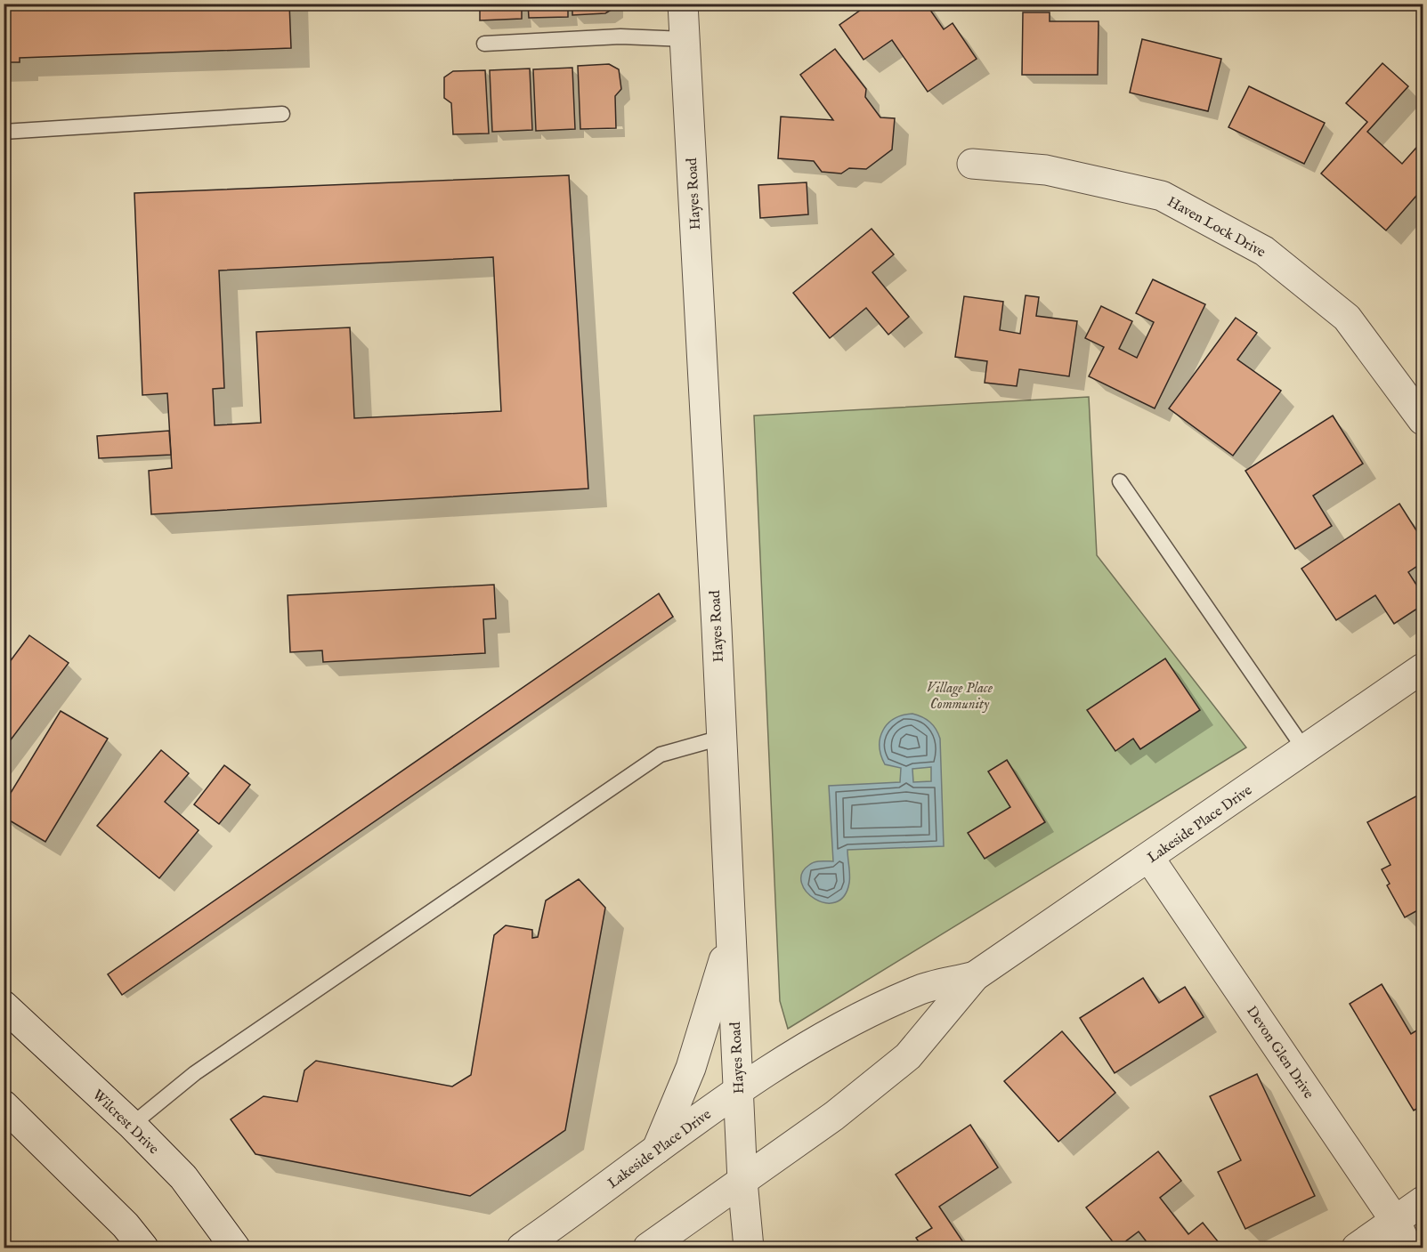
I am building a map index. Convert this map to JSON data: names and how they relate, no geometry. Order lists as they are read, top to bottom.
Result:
{
  "streets": {
    "street": [
      "Hayes Road",
      "Haven Lock Drive",
      "Lakeside Place Drive",
      "Devon Glen Drive",
      "Wilcrest Drive"
    ]
  },
  "crossings": [
    ["Hayes Road", "Lakeside Place Drive"],
    ["Lakeside Place Drive", "Devon Glen Drive"]
  ],
  "parks": ["Village Place Community"]
}
